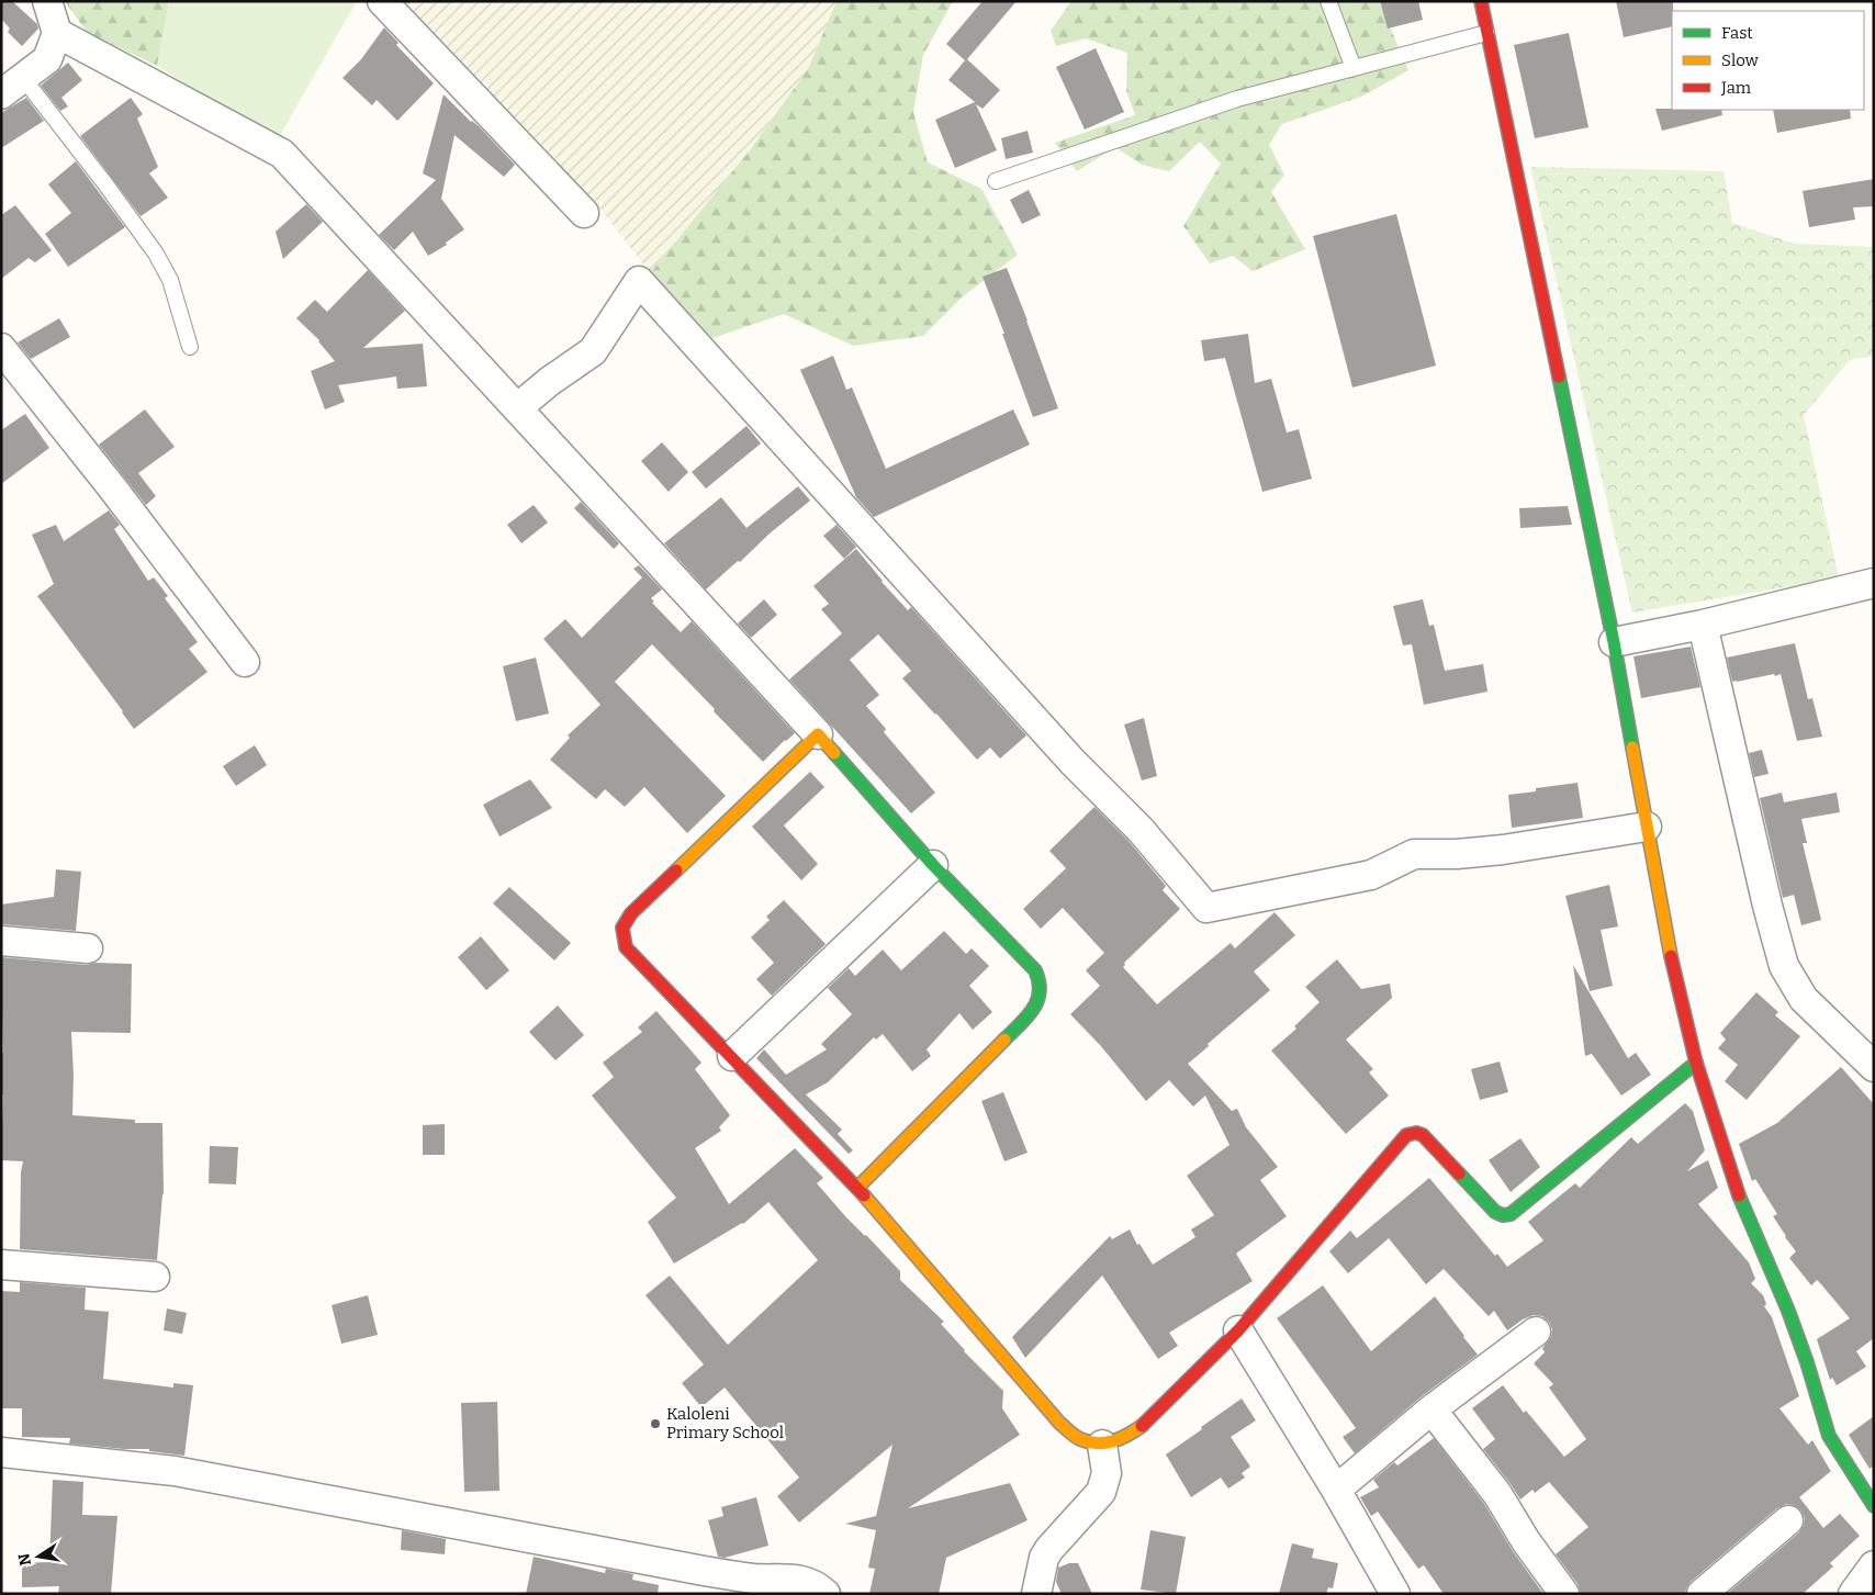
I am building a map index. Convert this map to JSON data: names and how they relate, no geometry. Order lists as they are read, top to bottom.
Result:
{
  "places": ["Kaloleni Primary School"],
  "legend": ["Fast", "Slow", "Jam"],
  "north": "left"
}
